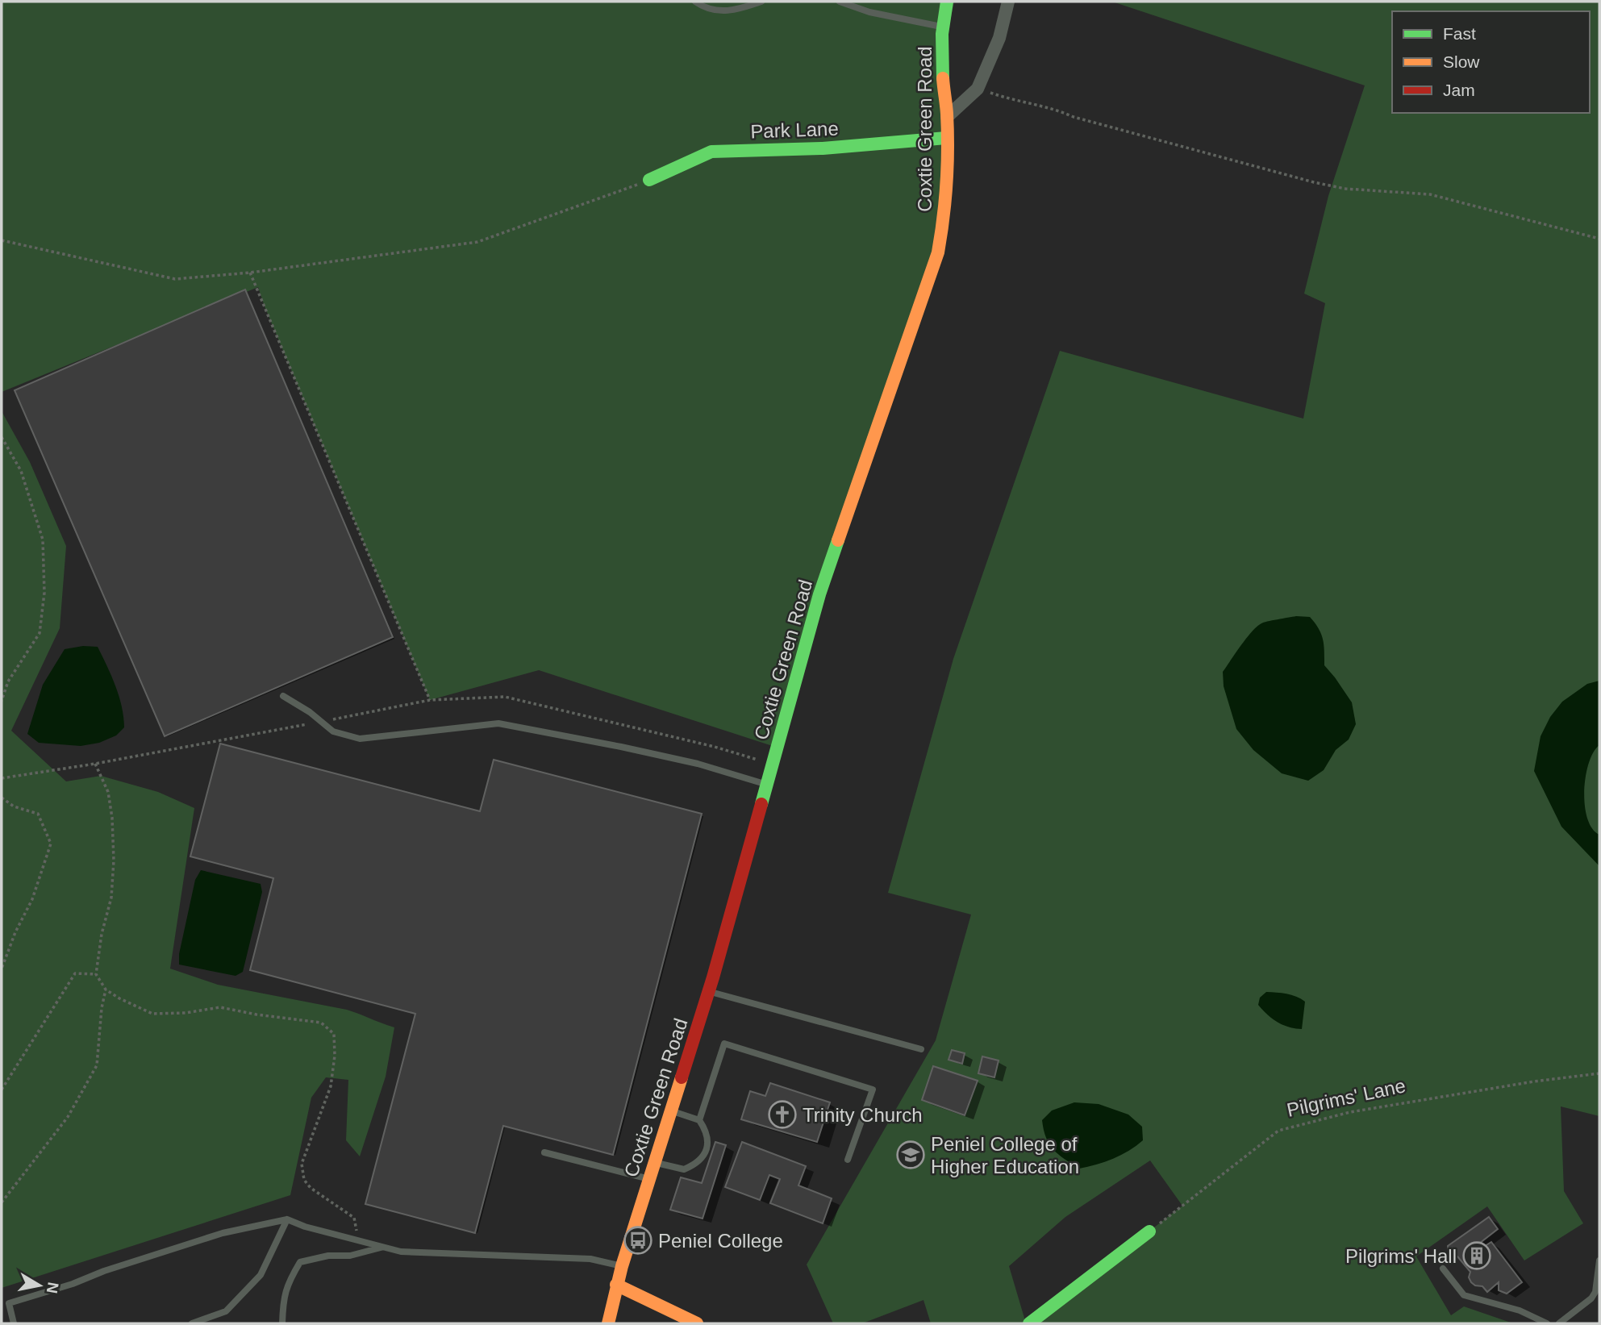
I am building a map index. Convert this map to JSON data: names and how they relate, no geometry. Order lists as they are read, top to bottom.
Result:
{
  "streets": {
    "street": ["Coxtie Green Road", "Park Lane"],
    "path": ["Pilgrims' Lane"]
  },
  "crossings": [
    ["Coxtie Green Road", "Park Lane"]
  ],
  "places": {
    "church": ["Trinity Church"],
    "school or university": ["Peniel College of Higher Education"],
    "bus stop": ["Peniel College"],
    "building": ["Pilgrims' Hall"]
  },
  "legend": ["Fast", "Slow", "Jam"],
  "north": "right"
}
